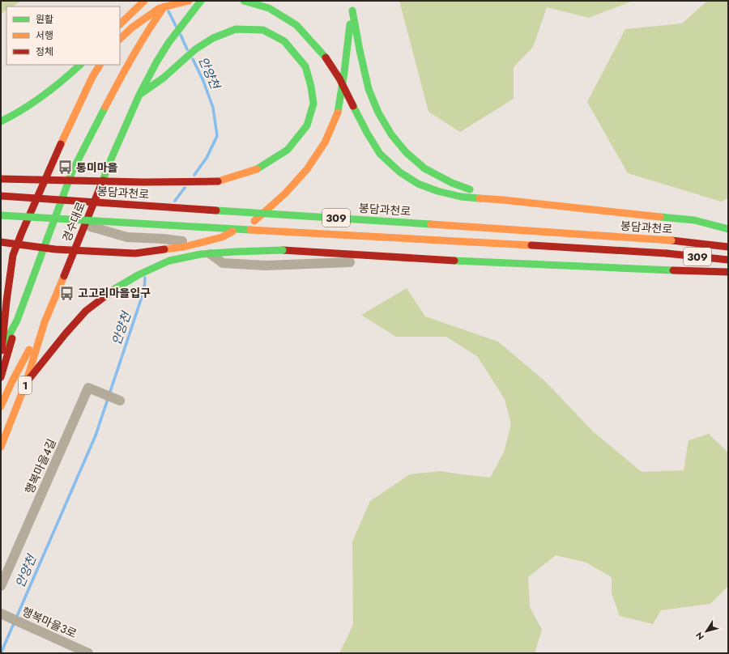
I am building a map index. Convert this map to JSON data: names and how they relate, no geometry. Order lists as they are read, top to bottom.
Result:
{
  "streets": {
    "main road": [
      "봉담과천로",
      "309",
      "경수대로",
      "1"
    ],
    "street": ["행복마을4길", "행복마을3로"]
  },
  "crossings": [
    ["경수대로", "1"]
  ],
  "water": ["안양천"],
  "places": {
    "bus stop": ["통미마을", "고고리마을입구"]
  },
  "legend": ["원활", "서행", "정체"],
  "north": "bottom left"
}
